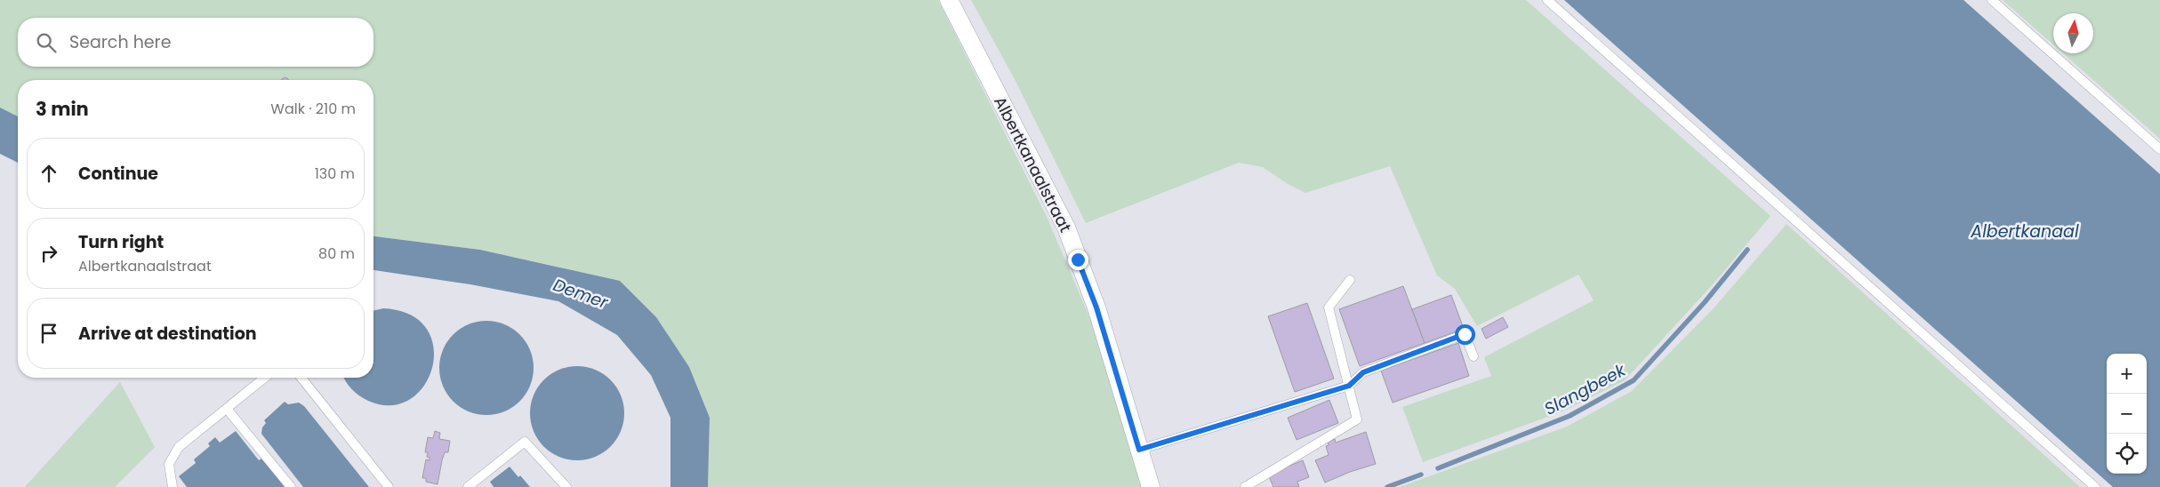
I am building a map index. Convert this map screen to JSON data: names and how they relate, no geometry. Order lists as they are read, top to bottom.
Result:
{
  "streets": {
    "street": ["Albertkanaalstraat"]
  },
  "water": ["Albertkanaal", "Demer", "Slangbeek"],
  "north": "top",
  "page": {
    "search": "Search here",
    "heading": ["3 min", "Walk · 210 m"],
    "list": [
      ["Continue", "130 m"],
      ["Turn right", "Albertkanaalstraat", "80 m"],
      "Arrive at destination"
    ],
    "map_buttons": ["+", "−"]
  }
}
